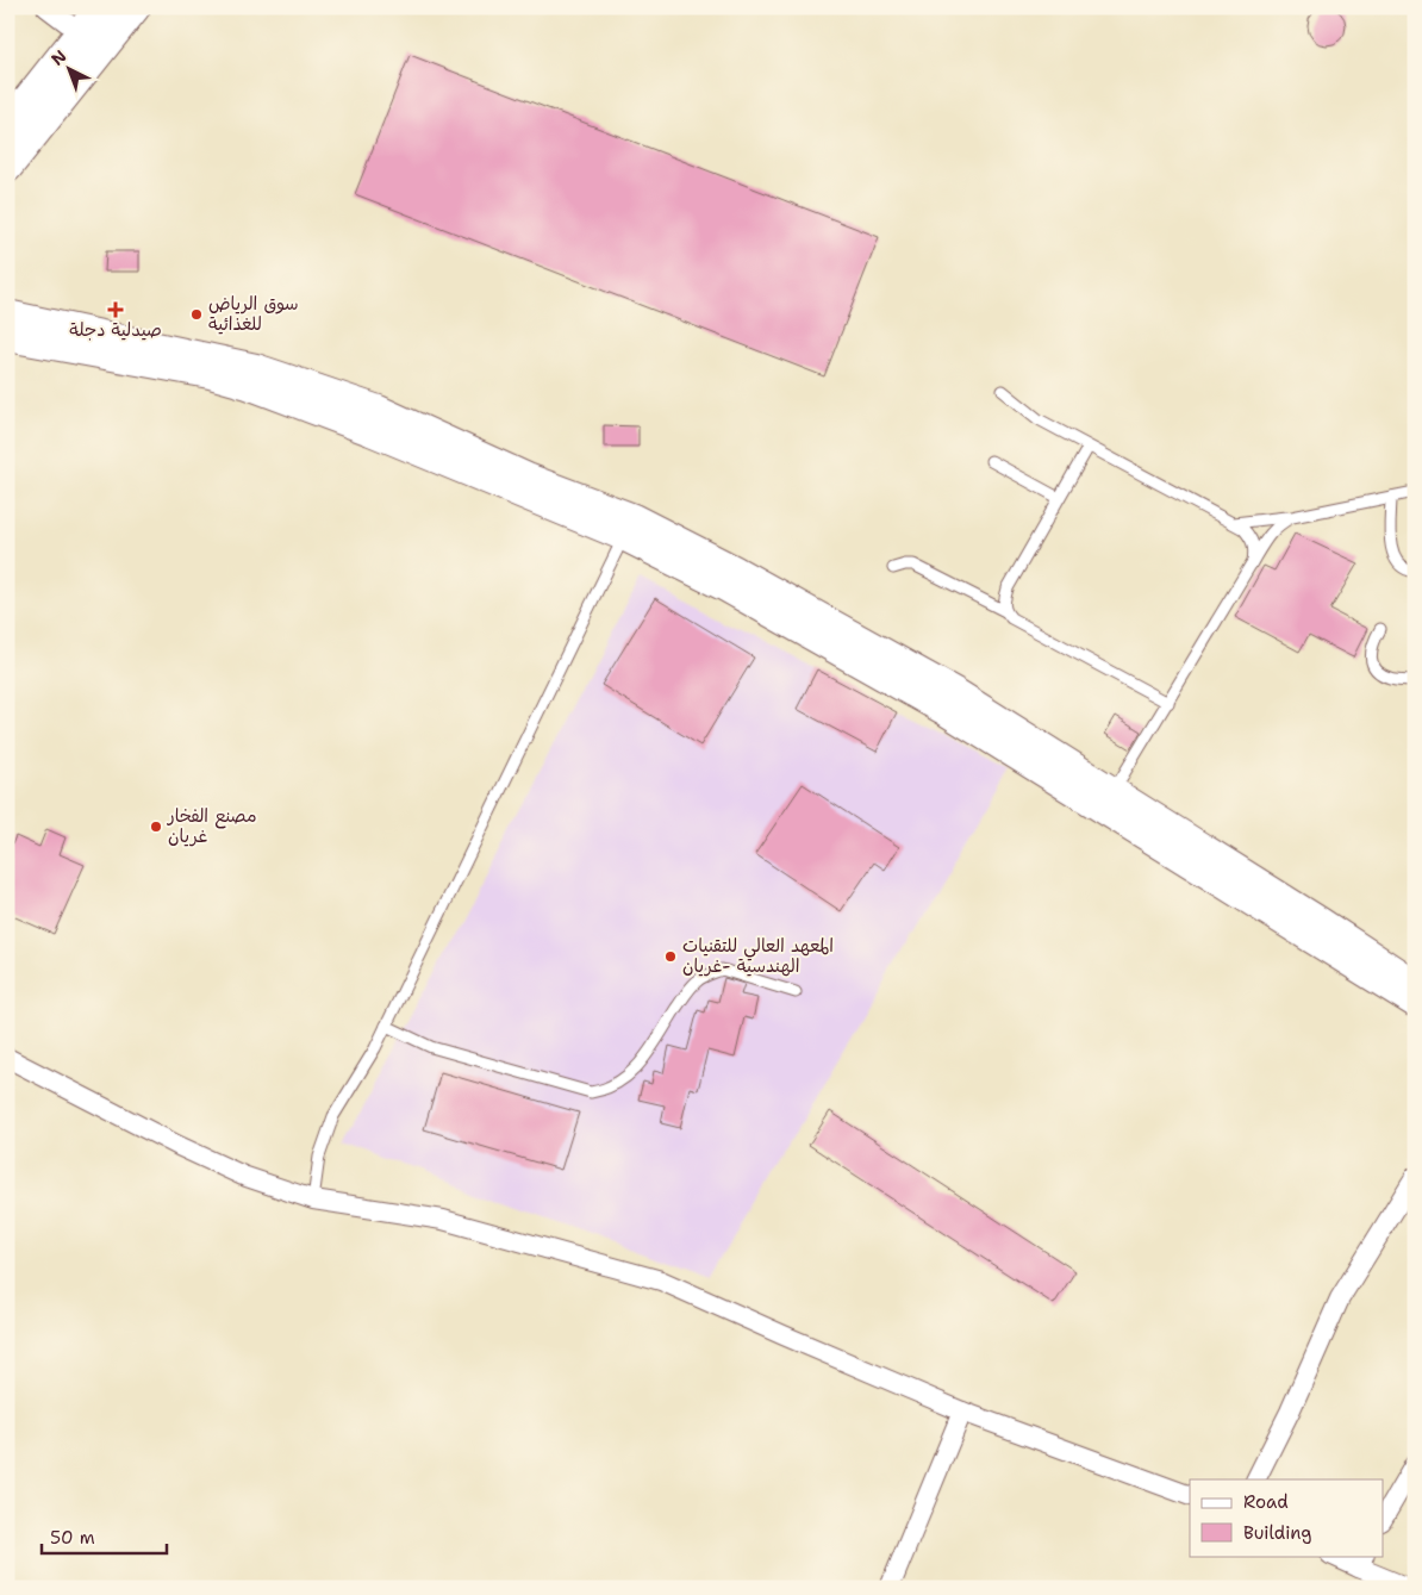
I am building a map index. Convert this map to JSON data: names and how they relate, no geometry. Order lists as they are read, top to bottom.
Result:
{
  "places": {
    "health": ["صيدلية دجلة"],
    "other": ["سوق الرياض للغذائية", "مصنع الفخار غريان", "المعهد العالي للتقنيات الهندسية -غريان"]
  },
  "legend": ["Road", "Building"],
  "scale_bar": "50 m",
  "north": "top left"
}
